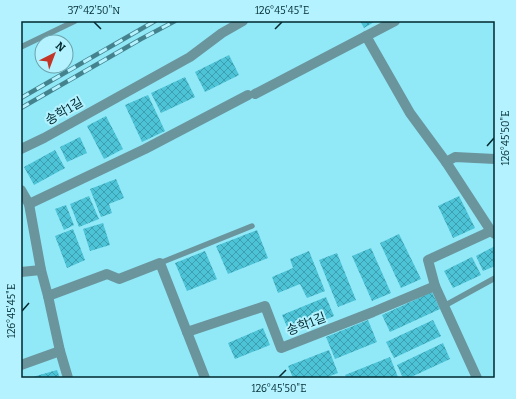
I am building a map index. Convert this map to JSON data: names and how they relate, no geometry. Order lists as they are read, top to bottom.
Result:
{
  "streets": {
    "street": ["송학1길"]
  },
  "north": "top right",
  "coordinates": ["37°42'50\"N", "126°45'45\"E", "126°45'50\"E"]
}
